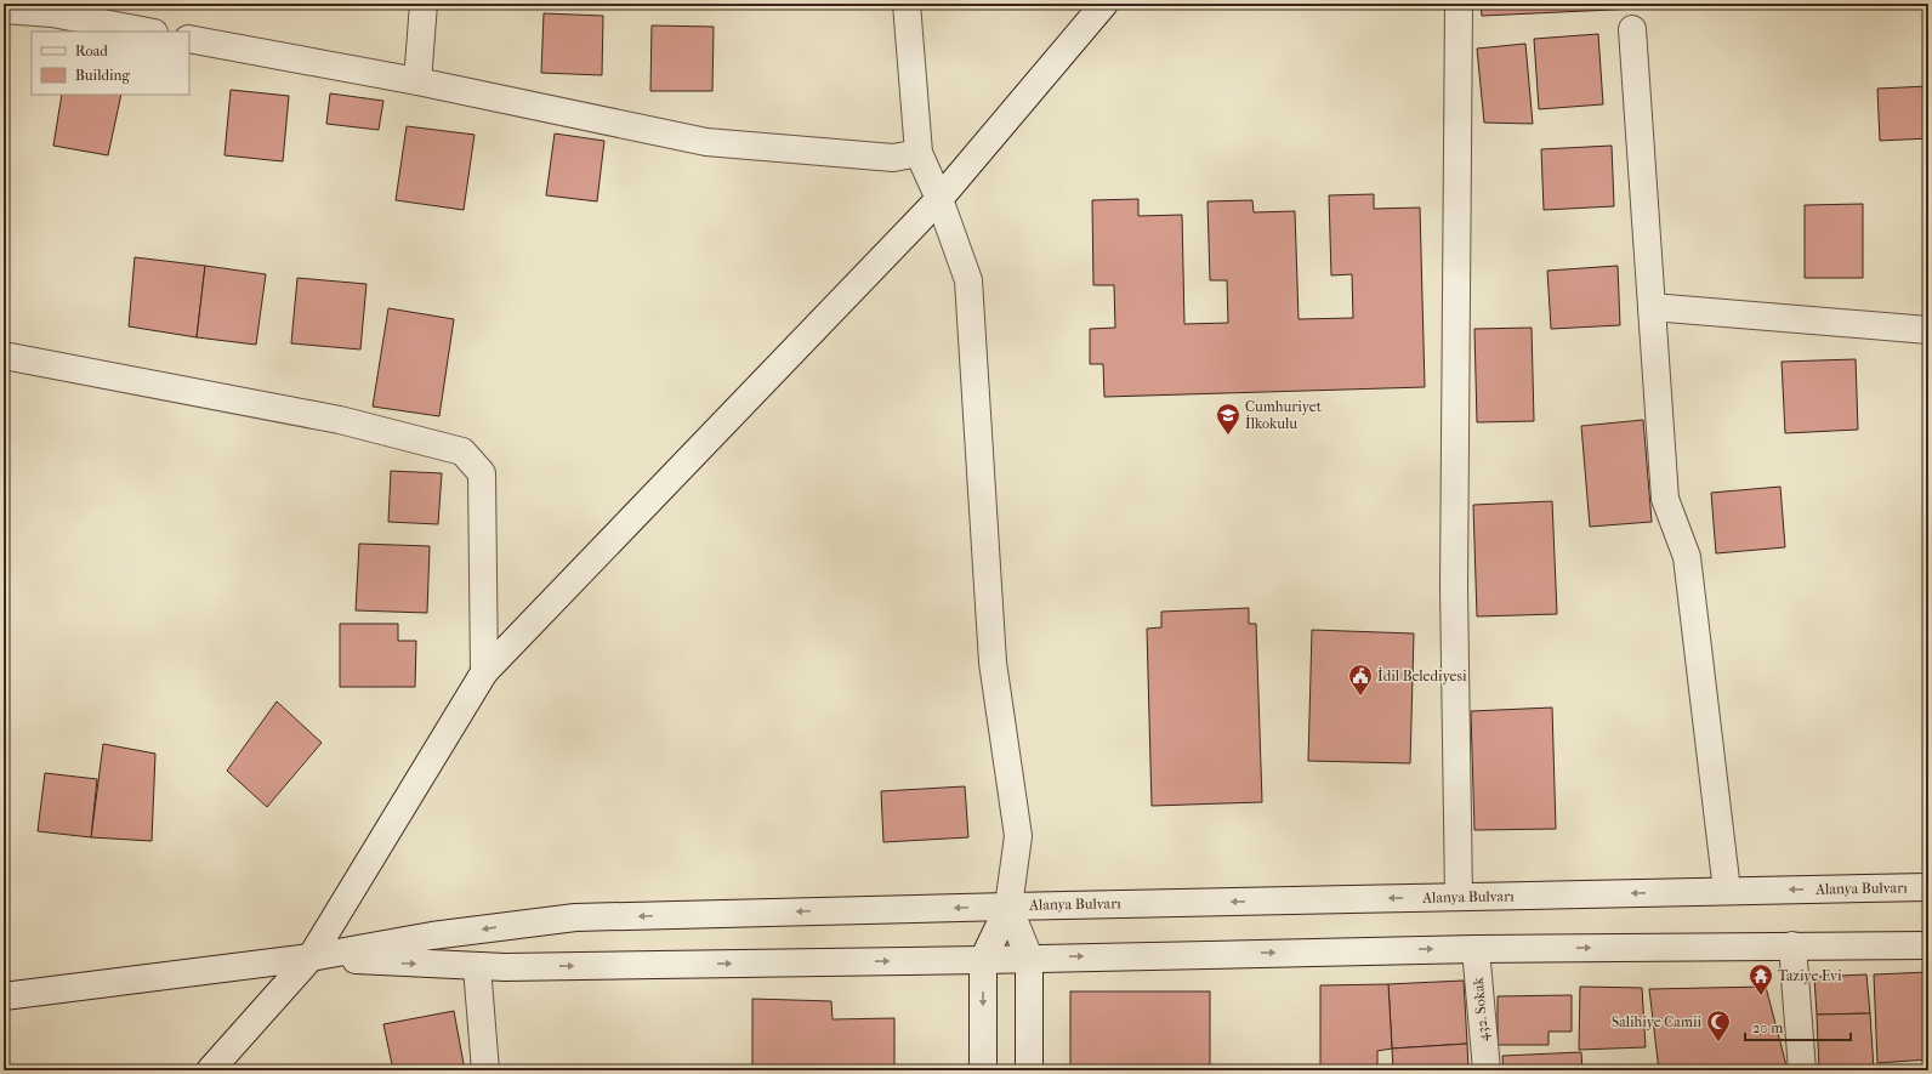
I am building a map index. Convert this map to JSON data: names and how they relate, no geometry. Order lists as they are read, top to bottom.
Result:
{
  "streets": {
    "street": ["Alanya Bulvarı", "432. Sokak"]
  },
  "places": {
    "school or university": ["Cumhuriyet İlkokulu"],
    "public building": ["İdil Belediyesi"],
    "temple": ["Taziye Evi"],
    "mosque": ["Salihiye Camii"]
  },
  "legend": ["Road", "Building"],
  "scale_bar": "20 m"
}
